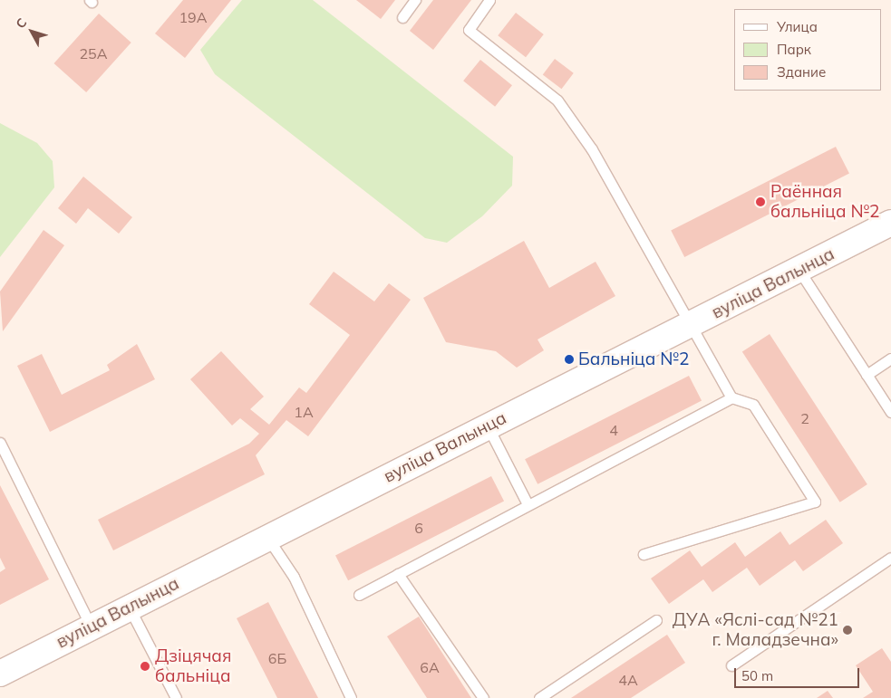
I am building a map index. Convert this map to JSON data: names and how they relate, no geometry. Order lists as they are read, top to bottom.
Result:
{
  "streets": {
    "street": ["вуліца Валынца"]
  },
  "places": [
    "Раённая бальніца №2",
    "Бальніца №2",
    "ДУА «Яслі-сад №21 г. Маладзечна»",
    "Дзіцячая бальніца"
  ],
  "house_numbers": [
    "19А",
    "25А",
    "1А",
    "2",
    "4",
    "6",
    "6Б",
    "6А",
    "4А"
  ],
  "legend": ["Улица", "Парк", "Здание"],
  "scale_bar": "50 m",
  "north": "top left"
}
